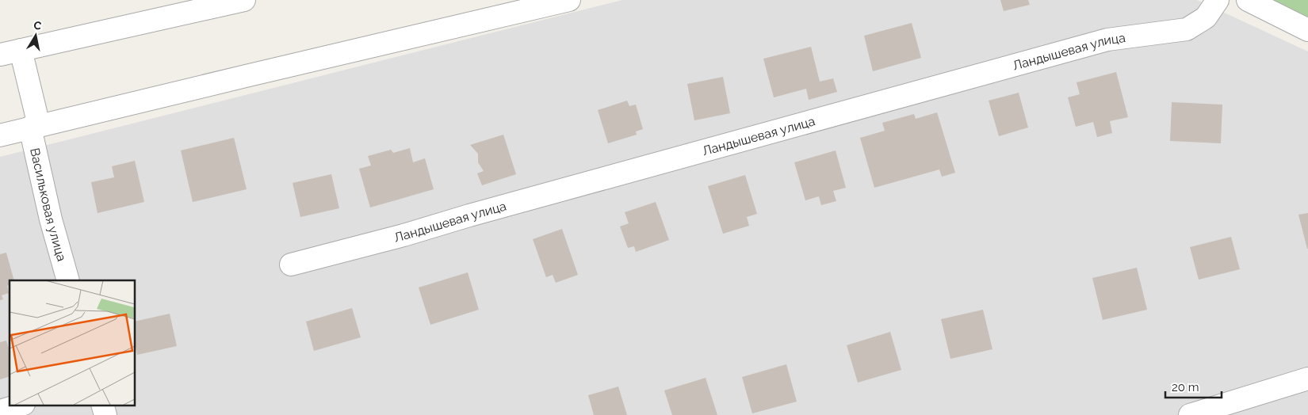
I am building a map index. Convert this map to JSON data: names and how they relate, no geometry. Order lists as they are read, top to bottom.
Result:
{
  "streets": {
    "street": ["Ландышевая улица", "Васильковая улица"]
  },
  "scale_bar": "20 m",
  "north": "top"
}
